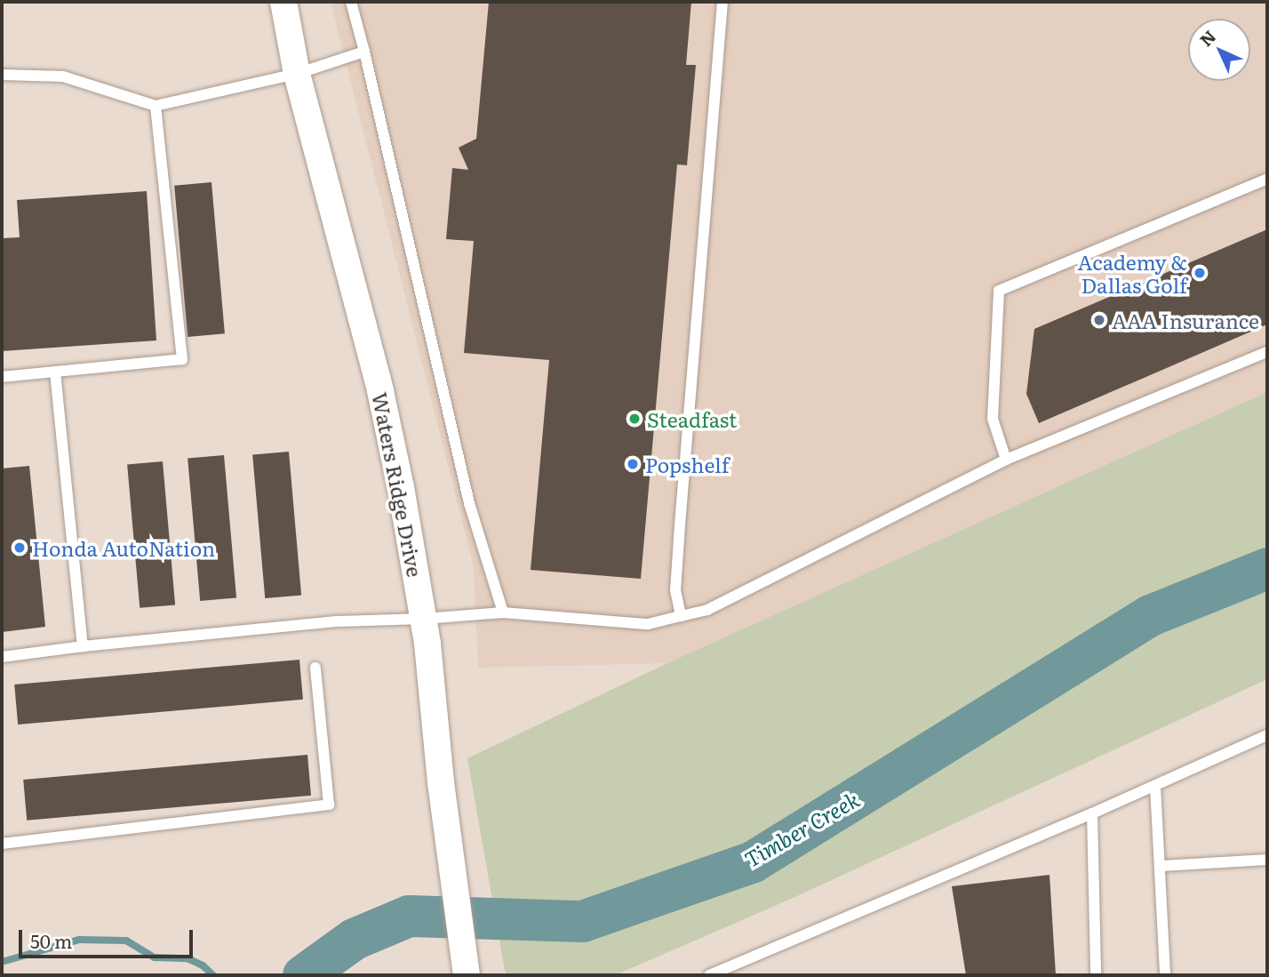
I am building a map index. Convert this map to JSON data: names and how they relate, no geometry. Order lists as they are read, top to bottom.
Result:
{
  "streets": {
    "street": ["Waters Ridge Drive"]
  },
  "water": ["Timber Creek"],
  "places": [
    "Academy & Dallas Golf",
    "AAA Insurance",
    "Steadfast",
    "Popshelf",
    "Honda AutoNation"
  ],
  "scale_bar": "50 m",
  "north": "top left"
}
